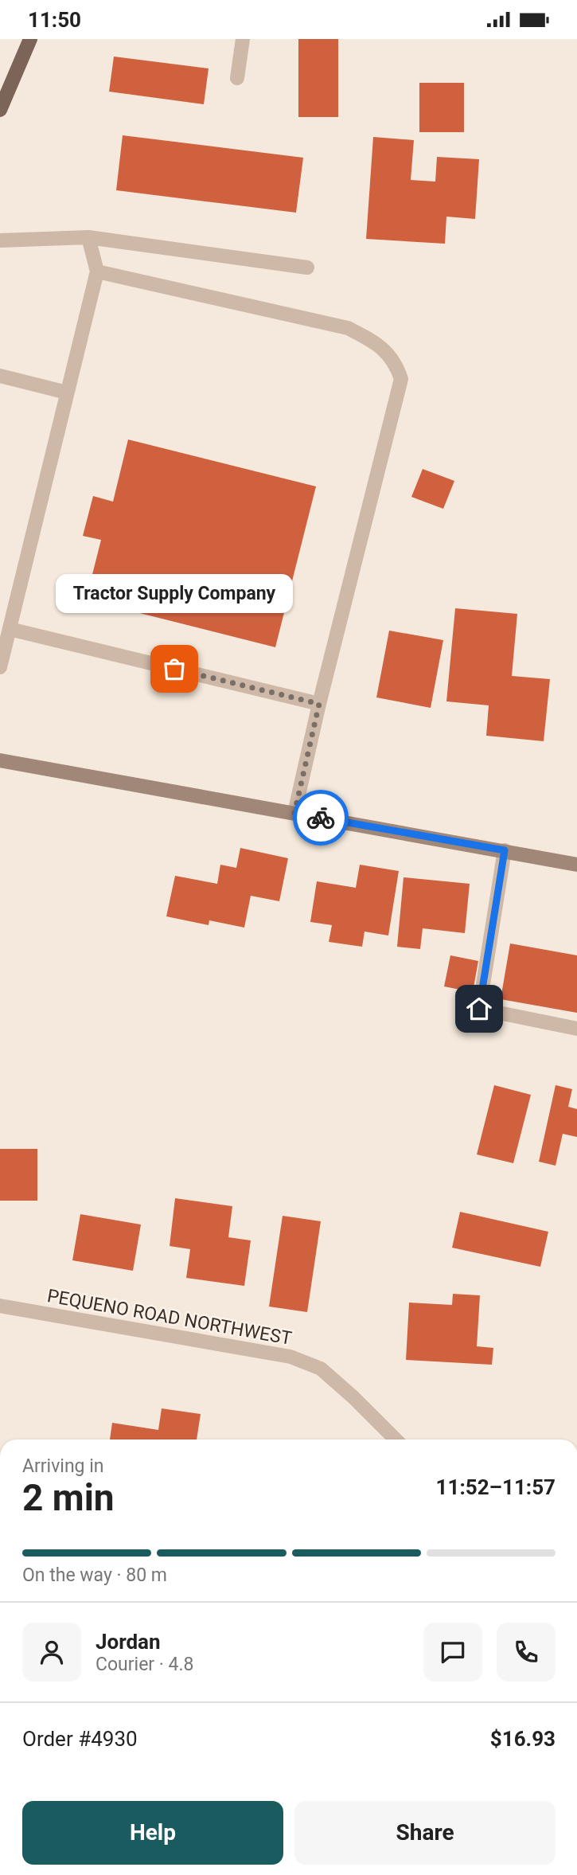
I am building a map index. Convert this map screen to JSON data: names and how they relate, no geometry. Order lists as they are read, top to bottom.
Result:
{
  "streets": {
    "street": ["PEQUENO ROAD NORTHWEST"]
  },
  "places": ["Tractor Supply Company"],
  "page": {
    "status": "11:50",
    "bubble": "Tractor Supply Company",
    "heading": ["2 min", "Arriving in", "11:52–11:57"],
    "panel": [
      "Jordan",
      "Courier · 4.8",
      "Order #4930",
      "$16.93"
    ],
    "bar": "On the way · 80 m",
    "buttons": ["Help", "Share"]
  }
}
